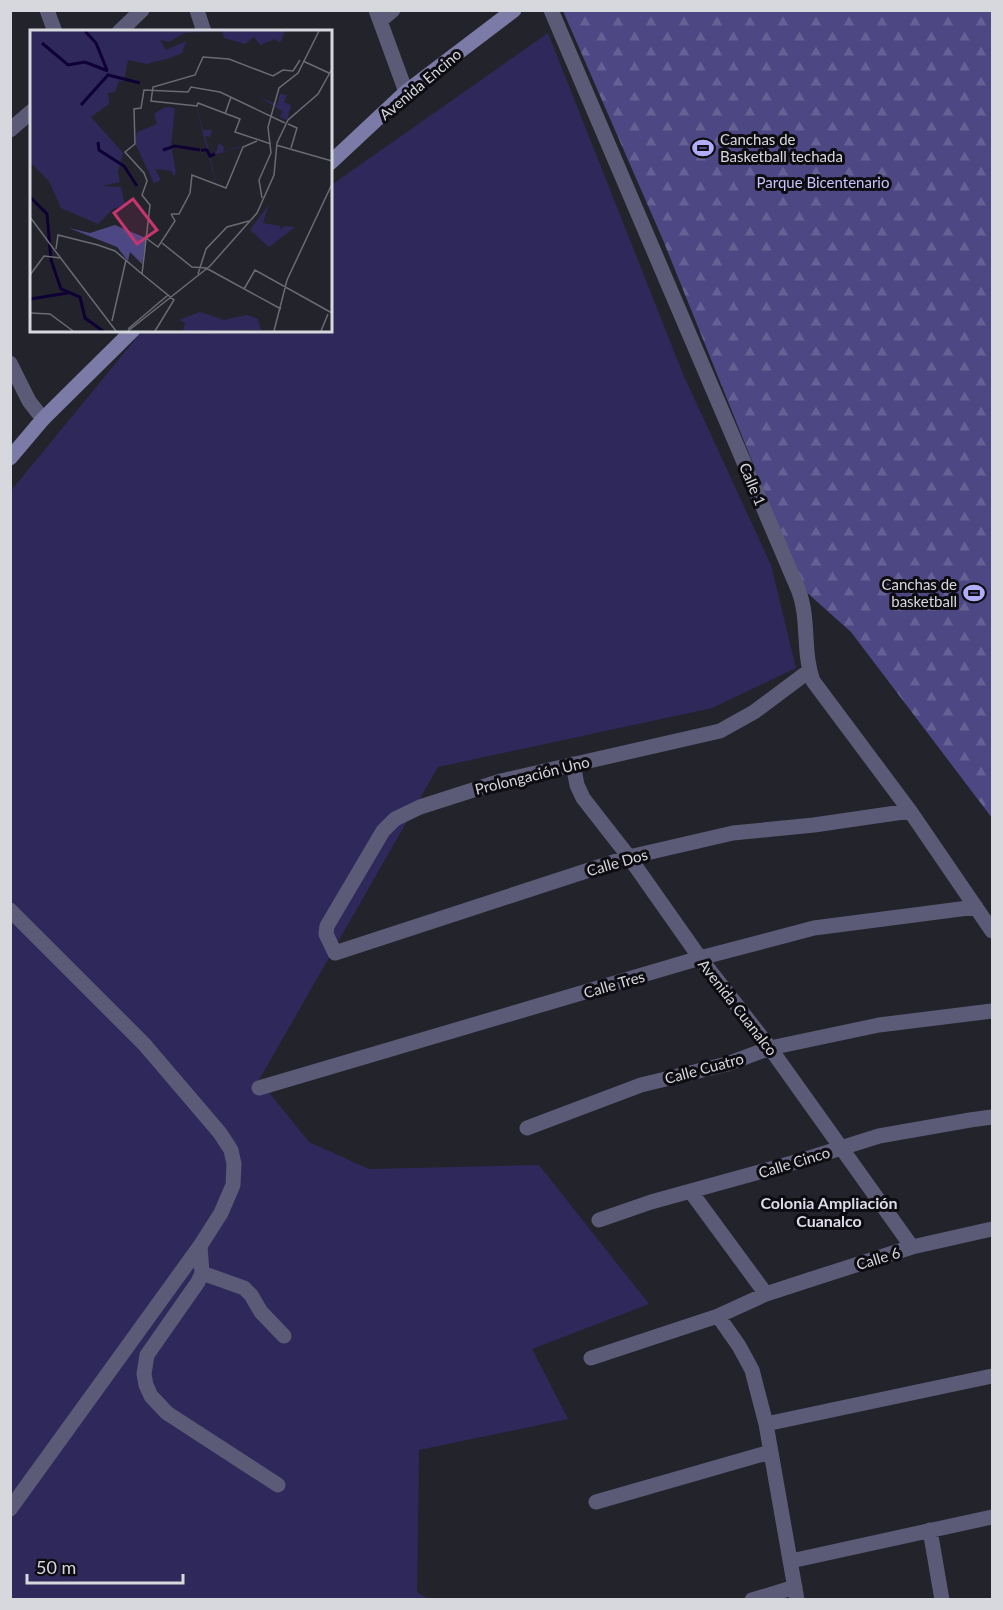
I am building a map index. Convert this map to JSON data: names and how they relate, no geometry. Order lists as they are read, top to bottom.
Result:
{
  "streets": {
    "main road": ["Avenida Encino"],
    "street": [
      "Calle 1",
      "Prolongación Uno",
      "Calle Dos",
      "Calle Tres",
      "Avenida Cuanalco",
      "Calle Cuatro",
      "Calle Cinco",
      "Calle 6"
    ]
  },
  "crossings": [
    ["Calle 1", "Prolongación Uno"],
    ["Calle 1", "Calle Dos"],
    ["Calle 1", "Calle Tres"],
    ["Prolongación Uno", "Calle Dos"],
    ["Prolongación Uno", "Avenida Cuanalco"],
    ["Calle Dos", "Avenida Cuanalco"],
    ["Calle Tres", "Avenida Cuanalco"],
    ["Avenida Cuanalco", "Calle Cuatro"],
    ["Avenida Cuanalco", "Calle Cinco"],
    ["Avenida Cuanalco", "Calle 6"]
  ],
  "districts": ["Colonia Ampliación Cuanalco"],
  "parks": ["Parque Bicentenario"],
  "places": {
    "sports": ["Canchas de Basketball techada", "Canchas de basketball"]
  },
  "scale_bar": "50 m"
}
